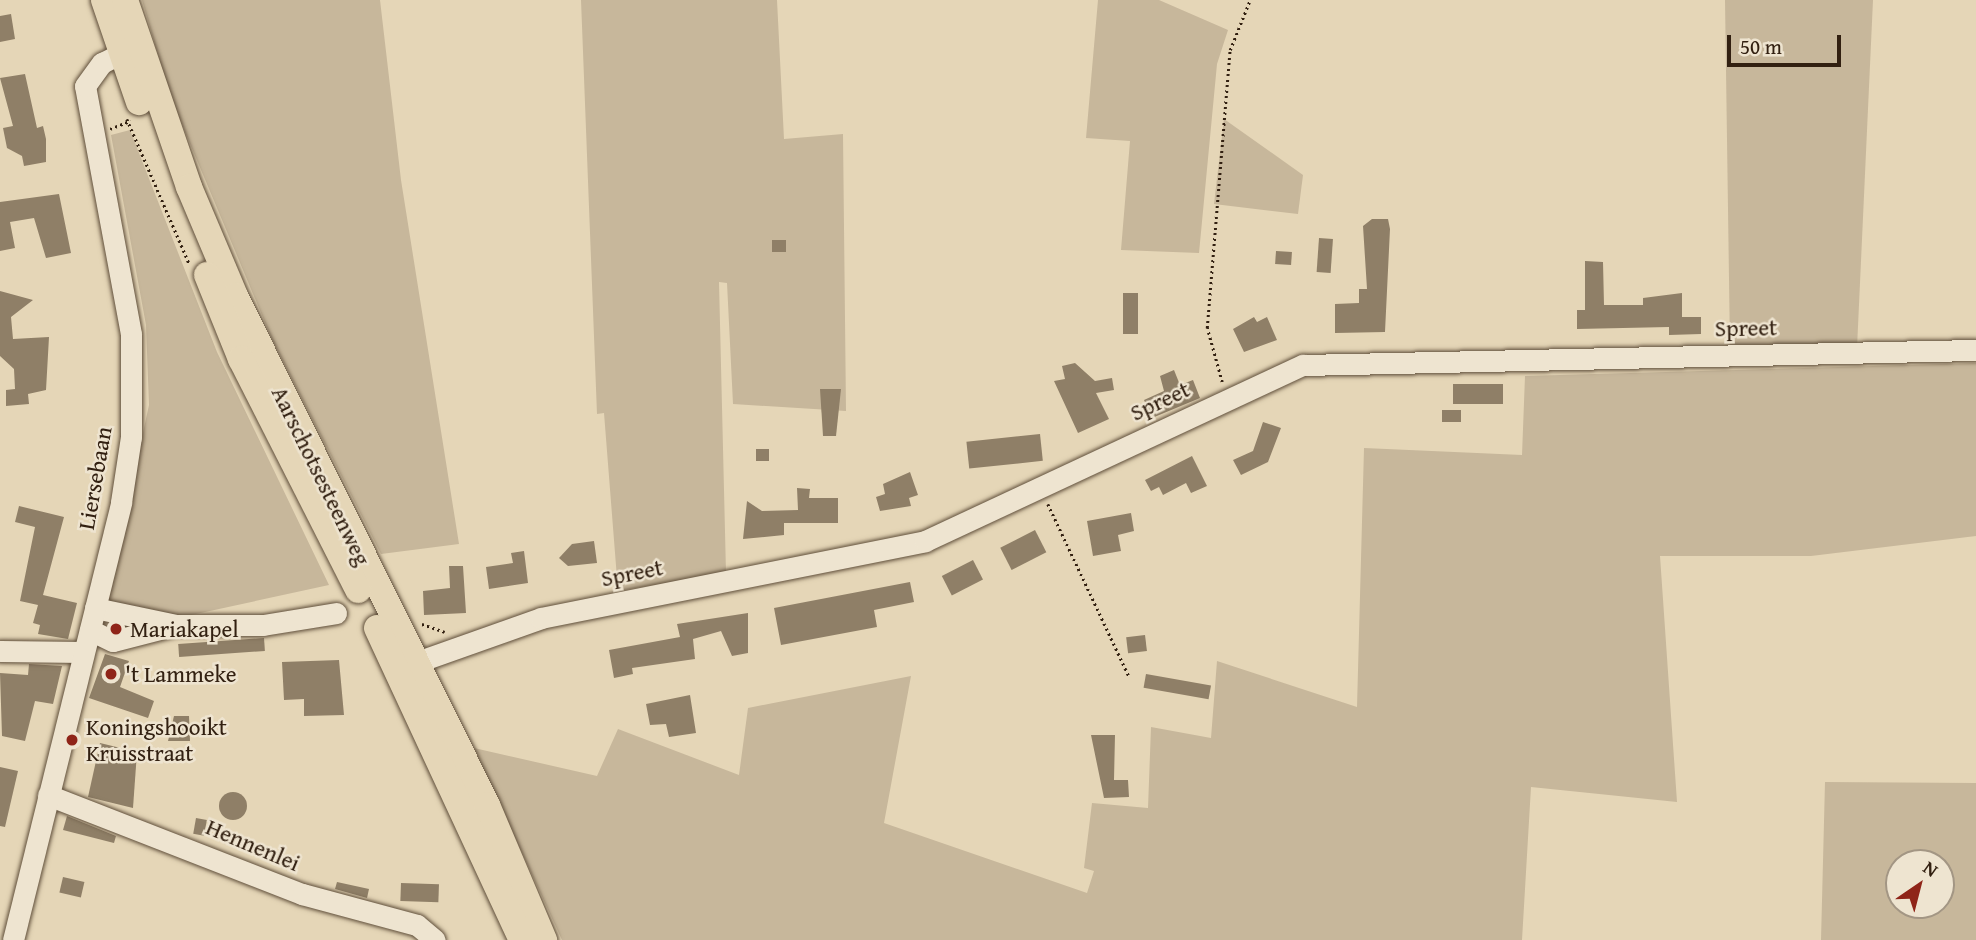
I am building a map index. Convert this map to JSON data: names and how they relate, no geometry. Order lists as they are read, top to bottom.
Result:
{
  "streets": {
    "main road": ["Aarschotsesteenweg"],
    "street": ["Spreet", "Liersebaan", "Hennenlei"]
  },
  "crossings": [
    ["Spreet", "Aarschotsesteenweg"],
    ["Aarschotsesteenweg", "Liersebaan"],
    ["Liersebaan", "Hennenlei"]
  ],
  "places": ["Mariakapel", "'t Lammeke", "Koningshooikt Kruisstraat"],
  "scale_bar": "50 m",
  "north": "top right"
}
